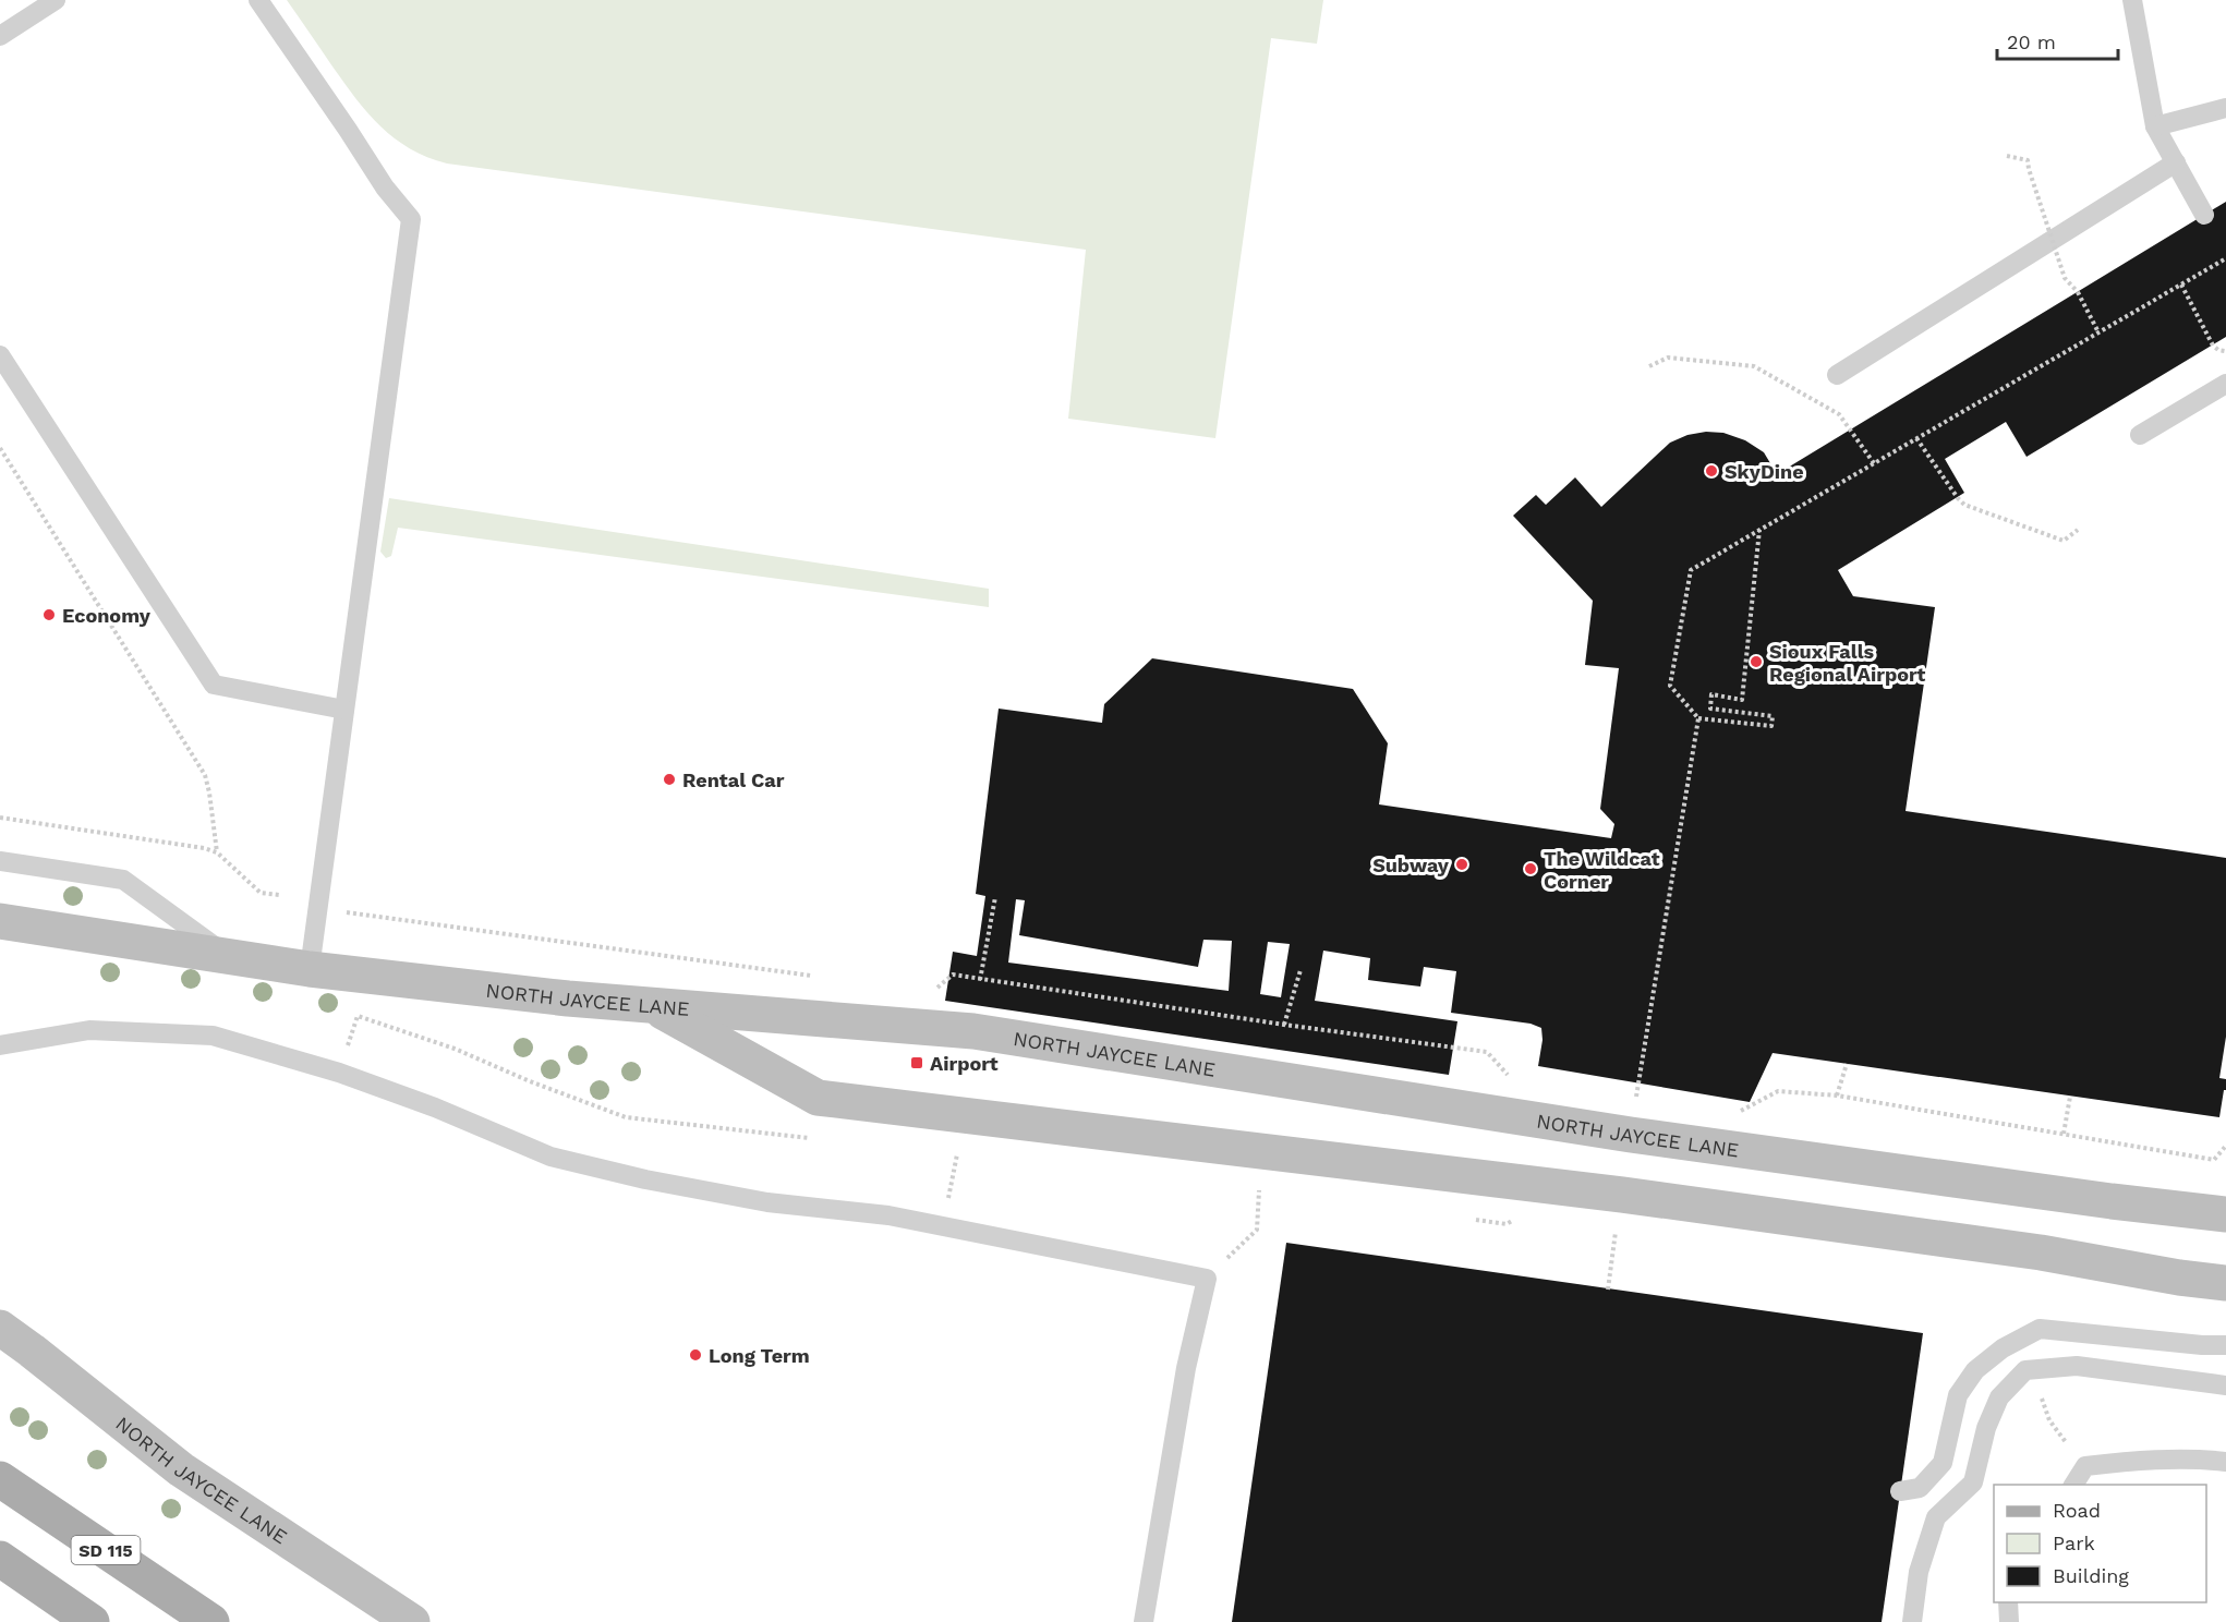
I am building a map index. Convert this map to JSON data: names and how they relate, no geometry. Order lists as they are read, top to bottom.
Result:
{
  "streets": {
    "main road": ["NORTH JAYCEE LANE", "SD 115"]
  },
  "places": {
    "other": [
      "SkyDine",
      "Economy",
      "Sioux Falls Regional Airport",
      "Rental Car",
      "Subway",
      "The Wildcat Corner",
      "Long Term"
    ],
    "transit": ["Airport"]
  },
  "legend": ["Road", "Park", "Building"],
  "scale_bar": "20 m"
}
